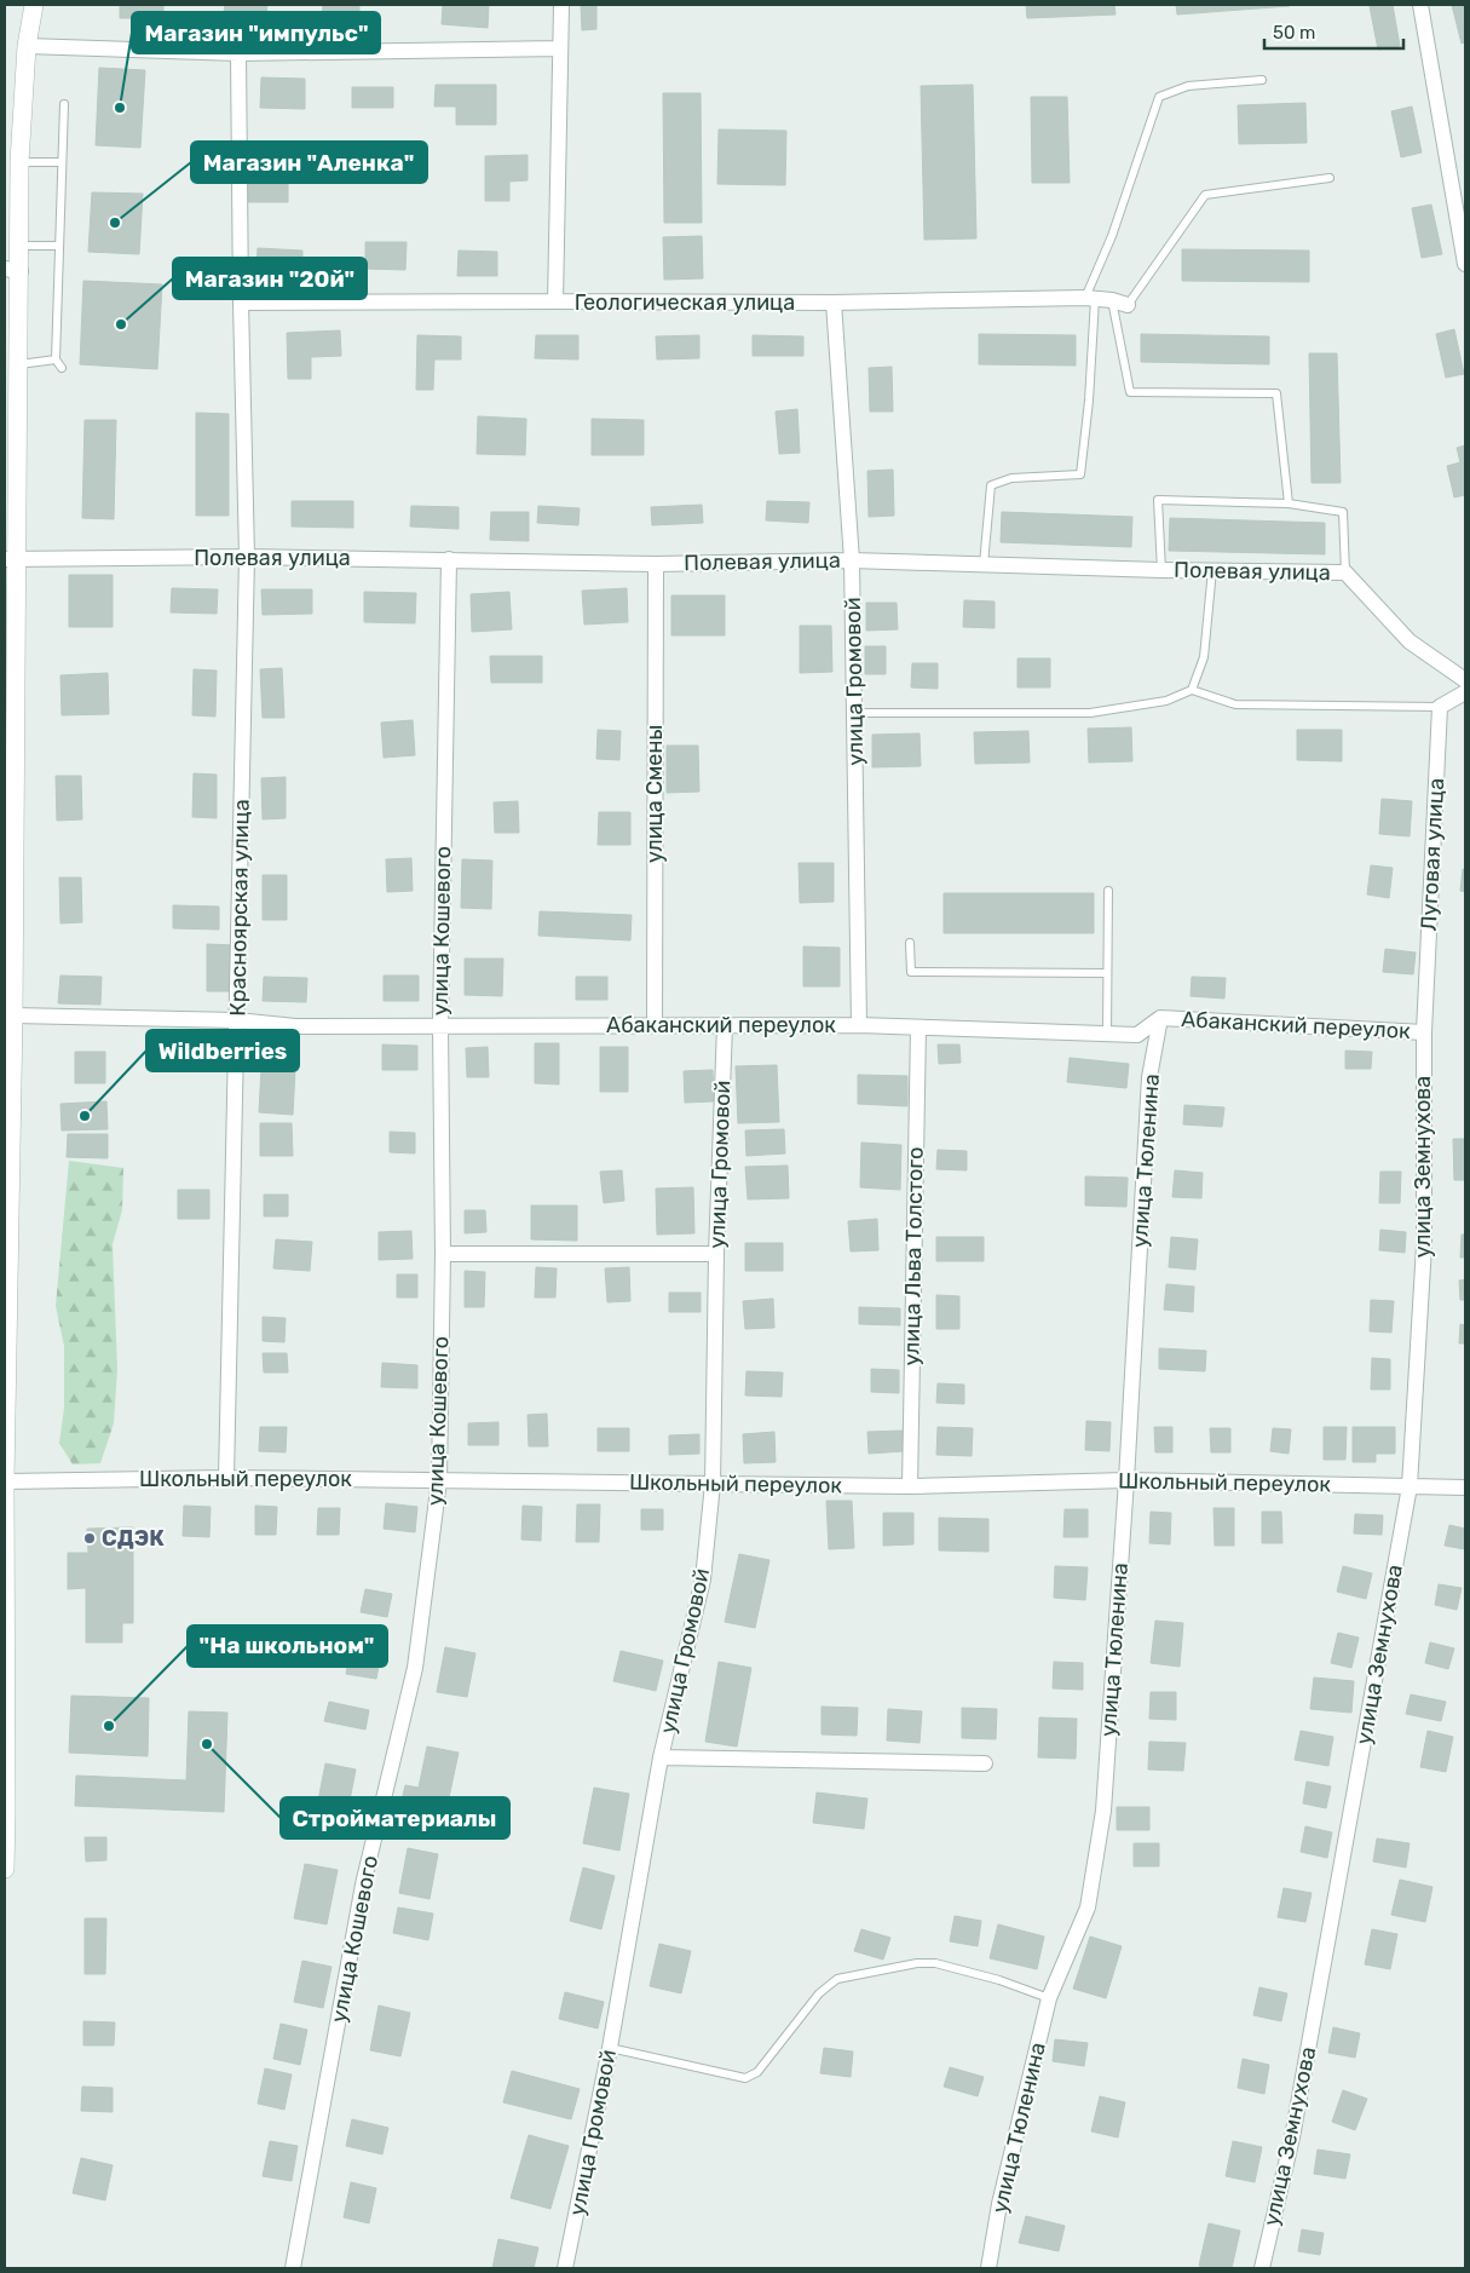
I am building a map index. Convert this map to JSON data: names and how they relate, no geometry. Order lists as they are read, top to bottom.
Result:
{
  "streets": {
    "street": [
      "Геологическая улица",
      "Полевая улица",
      "улица Громовой",
      "улица Смены",
      "Луговая улица",
      "Красноярская улица",
      "улица Кошевого",
      "Абаканский переулок",
      "улица Тюленина",
      "улица Земнухова",
      "улица Льва Толстого",
      "Школьный переулок"
    ]
  },
  "crossings": [
    ["Геологическая улица", "улица Громовой"],
    ["Геологическая улица", "Красноярская улица"],
    ["Полевая улица", "улица Громовой"],
    ["Полевая улица", "улица Смены"],
    ["Полевая улица", "Красноярская улица"],
    ["Полевая улица", "улица Кошевого"],
    ["улица Громовой", "Абаканский переулок"],
    ["улица Громовой", "Школьный переулок"],
    ["улица Смены", "Абаканский переулок"],
    ["Луговая улица", "Абаканский переулок"],
    ["Луговая улица", "улица Земнухова"],
    ["Красноярская улица", "Абаканский переулок"],
    ["Красноярская улица", "Школьный переулок"],
    ["улица Кошевого", "Абаканский переулок"],
    ["улица Кошевого", "Школьный переулок"],
    ["Абаканский переулок", "улица Тюленина"],
    ["Абаканский переулок", "улица Земнухова"],
    ["Абаканский переулок", "улица Льва Толстого"],
    ["улица Тюленина", "Школьный переулок"],
    ["улица Земнухова", "Школьный переулок"],
    ["улица Льва Толстого", "Школьный переулок"]
  ],
  "places": [
    "Магазин \"импульс\"",
    "Магазин \"Аленка\"",
    "Магазин \"20й\"",
    "Wildberries",
    "СДЭК",
    "\"На школьном\"",
    "Стройматериалы"
  ],
  "scale_bar": "50 m"
}
